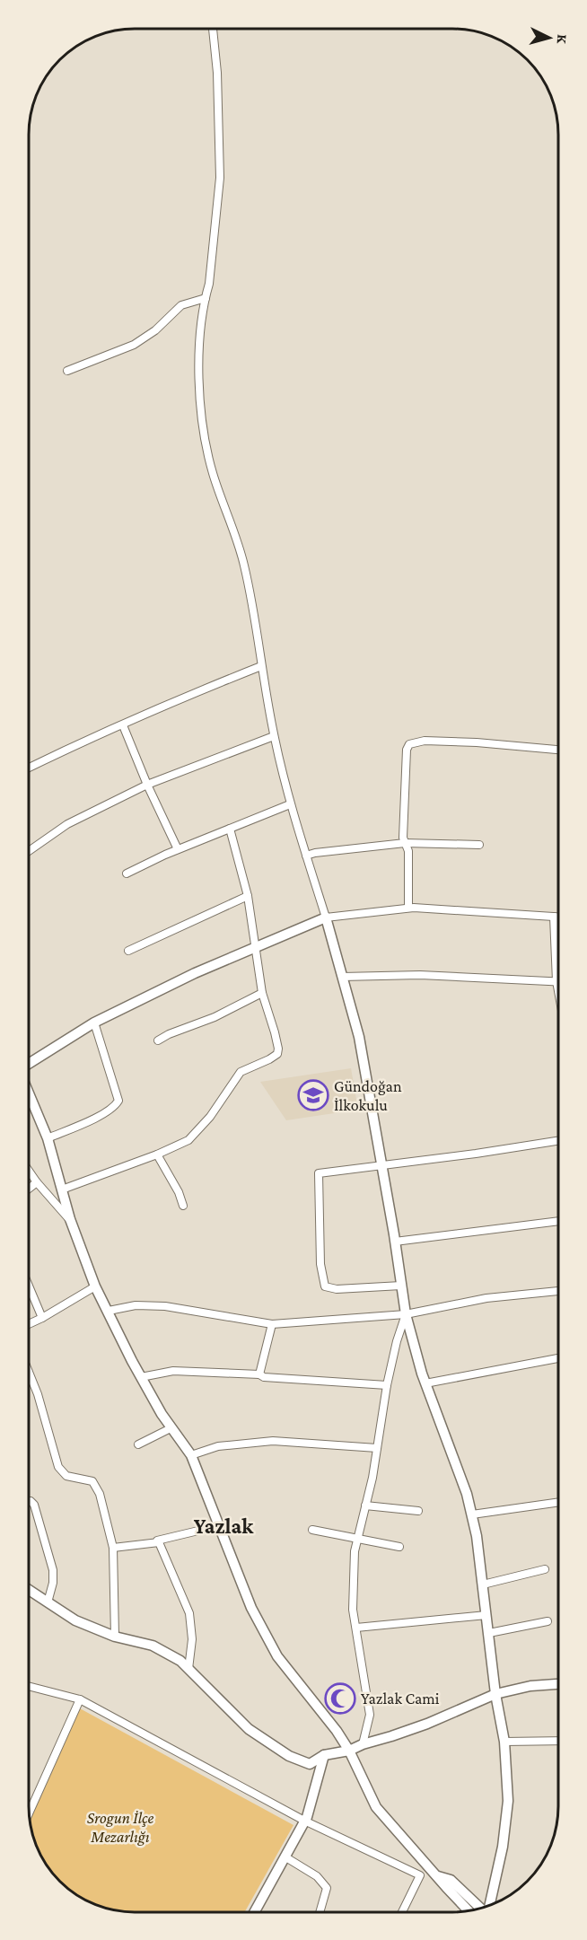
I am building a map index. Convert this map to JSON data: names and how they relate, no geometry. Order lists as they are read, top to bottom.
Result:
{
  "districts": ["Yazlak"],
  "parks": ["Srogun İlçe Mezarlığı"],
  "places": {
    "school or university": ["Gündoğan İlkokulu"],
    "mosque": ["Yazlak Cami"]
  },
  "north": "right"
}
